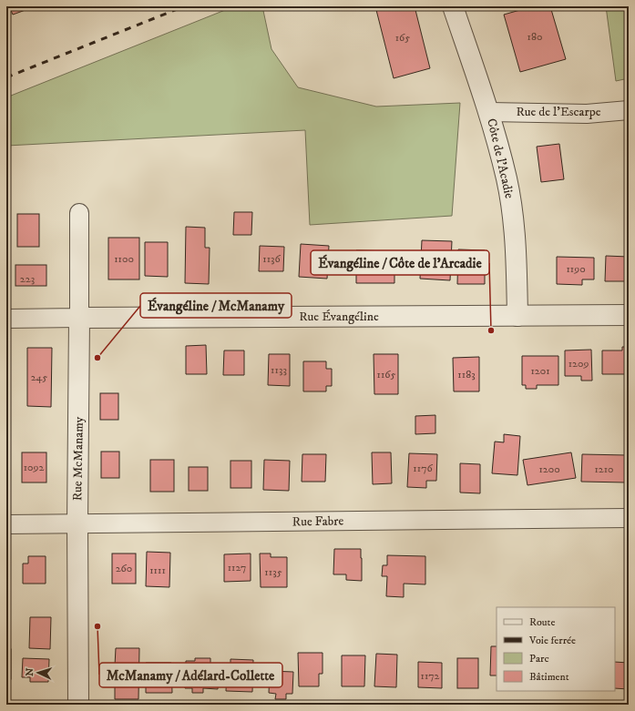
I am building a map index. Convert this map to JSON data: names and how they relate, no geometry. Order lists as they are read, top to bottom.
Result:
{
  "streets": {
    "street": [
      "Rue de l'Escarpe",
      "Côte de l'Acadie",
      "Rue Évangéline",
      "Rue McManamy",
      "Rue Fabre"
    ]
  },
  "crossings": [
    ["Rue de l'Escarpe", "Côte de l'Acadie"],
    ["Côte de l'Acadie", "Rue Évangéline"],
    ["Rue Évangéline", "Rue McManamy"],
    ["Rue McManamy", "Rue Fabre"]
  ],
  "places": ["Évangéline / Côte de l'Arcadie", "Évangéline / McManamy", "McManamy / Adélard-Collette"],
  "house_numbers": [
    "180",
    "165",
    "1100",
    "1136",
    "1190",
    "223",
    "1209",
    "1133",
    "1201",
    "1165",
    "1183",
    "245",
    "1092",
    "1176",
    "1200",
    "1210",
    "1127",
    "260",
    "1111",
    "1135",
    "1172"
  ],
  "legend": [
    "Route",
    "Voie ferrée",
    "Parc",
    "Bâtiment"
  ],
  "north": "left"
}
